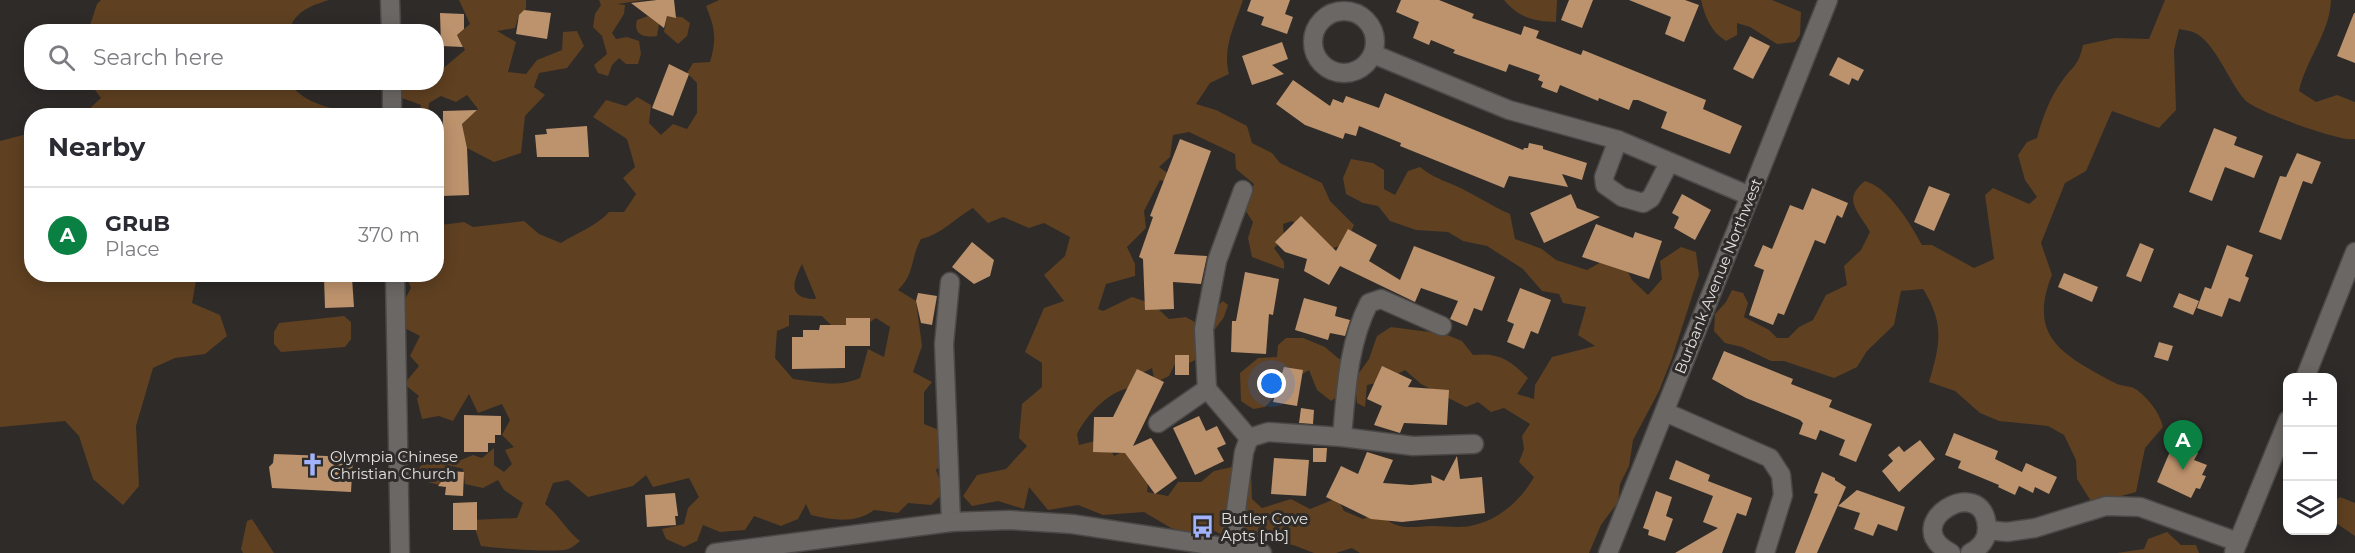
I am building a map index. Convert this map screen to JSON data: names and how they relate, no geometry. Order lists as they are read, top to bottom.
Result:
{
  "streets": {
    "street": ["Burbank Avenue Northwest"]
  },
  "places": {
    "church": ["Olympia Chinese Christian Church"],
    "bus stop": ["Butler Cove Apts [nb]"]
  },
  "page": {
    "search": "Search here",
    "heading": "Nearby",
    "list": [
      {
        "mark": "A",
        "name": "GRuB",
        "note": "Place",
        "value": "370 m"
      }
    ],
    "map_buttons": ["+", "−"],
    "pins": "A"
  }
}
